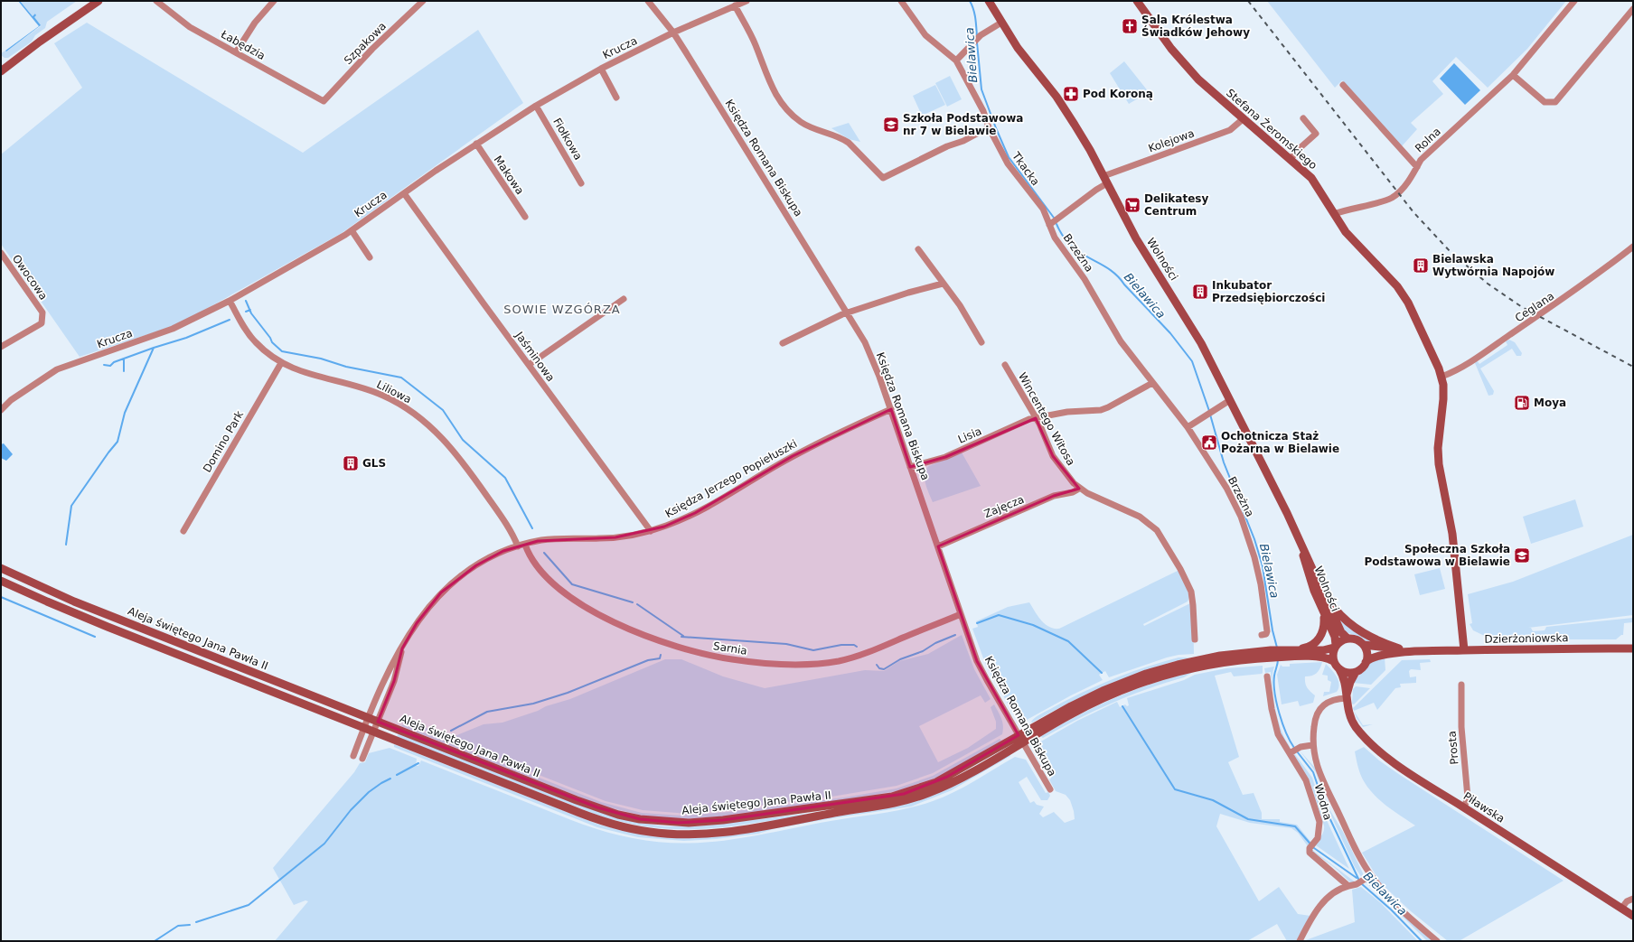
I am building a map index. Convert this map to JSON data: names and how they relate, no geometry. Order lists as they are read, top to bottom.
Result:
{
  "streets": {
    "main road": [
      "Stefana Żeromskiego",
      "Wolności",
      "Aleja świętego Jana Pawła II",
      "Dzierżoniowska",
      "Piławska"
    ],
    "street": [
      "Szpakowa",
      "Łabędzia",
      "Krucza",
      "Fiołkowa",
      "Rolna",
      "Kolejowa",
      "Księdza Romana Biskupa",
      "Tkacka",
      "Makowa",
      "Brzeżna",
      "Owocowa",
      "Ceglana",
      "Jaśminowa",
      "Liliowa",
      "Wincentego Witosa",
      "Lisia",
      "Domino Park",
      "Księdza Jerzego Popiełuszki",
      "Zajęcza",
      "Sarnia",
      "Prosta",
      "Wodna"
    ]
  },
  "crossings": [
    ["Szpakowa", "Łabędzia"],
    ["Krucza", "Fiołkowa"],
    ["Krucza", "Księdza Romana Biskupa"],
    ["Krucza", "Makowa"],
    ["Krucza", "Jaśminowa"],
    ["Krucza", "Liliowa"],
    ["Stefana Żeromskiego", "Rolna"],
    ["Stefana Żeromskiego", "Kolejowa"],
    ["Stefana Żeromskiego", "Ceglana"],
    ["Stefana Żeromskiego", "Dzierżoniowska"],
    ["Kolejowa", "Wolności"],
    ["Księdza Romana Biskupa", "Lisia"],
    ["Księdza Romana Biskupa", "Księdza Jerzego Popiełuszki"],
    ["Księdza Romana Biskupa", "Zajęcza"],
    ["Księdza Romana Biskupa", "Aleja świętego Jana Pawła II"],
    ["Księdza Romana Biskupa", "Sarnia"],
    ["Tkacka", "Brzeżna"],
    ["Wolności", "Aleja świętego Jana Pawła II"],
    ["Wolności", "Dzierżoniowska"],
    ["Wolności", "Piławska"],
    ["Jaśminowa", "Księdza Jerzego Popiełuszki"],
    ["Liliowa", "Domino Park"],
    ["Liliowa", "Księdza Jerzego Popiełuszki"],
    ["Wincentego Witosa", "Lisia"],
    ["Wincentego Witosa", "Zajęcza"],
    ["Księdza Jerzego Popiełuszki", "Aleja świętego Jana Pawła II"],
    ["Księdza Jerzego Popiełuszki", "Sarnia"],
    ["Aleja świętego Jana Pawła II", "Dzierżoniowska"],
    ["Aleja świętego Jana Pawła II", "Piławska"],
    ["Dzierżoniowska", "Piławska"],
    ["Prosta", "Piławska"],
    ["Wodna", "Piławska"]
  ],
  "districts": ["SOWIE WZGÓRZA"],
  "water": ["Bielawica"],
  "places": {
    "church": ["Sala Królestwa Świadków Jehowy"],
    "pharmacy": ["Pod Koroną"],
    "school or university": ["Szkoła Podstawowa nr 7 w Bielawie", "Społeczna Szkoła Podstawowa w Bielawie"],
    "supermarket": ["Delikatesy Centrum"],
    "building": ["Bielawska Wytwórnia Napojów", "Inkubator Przedsiębiorczości", "GLS"],
    "fuel station": ["Moya"],
    "public building": ["Ochotnicza Staż Pożarna w Bielawie"]
  }
}
